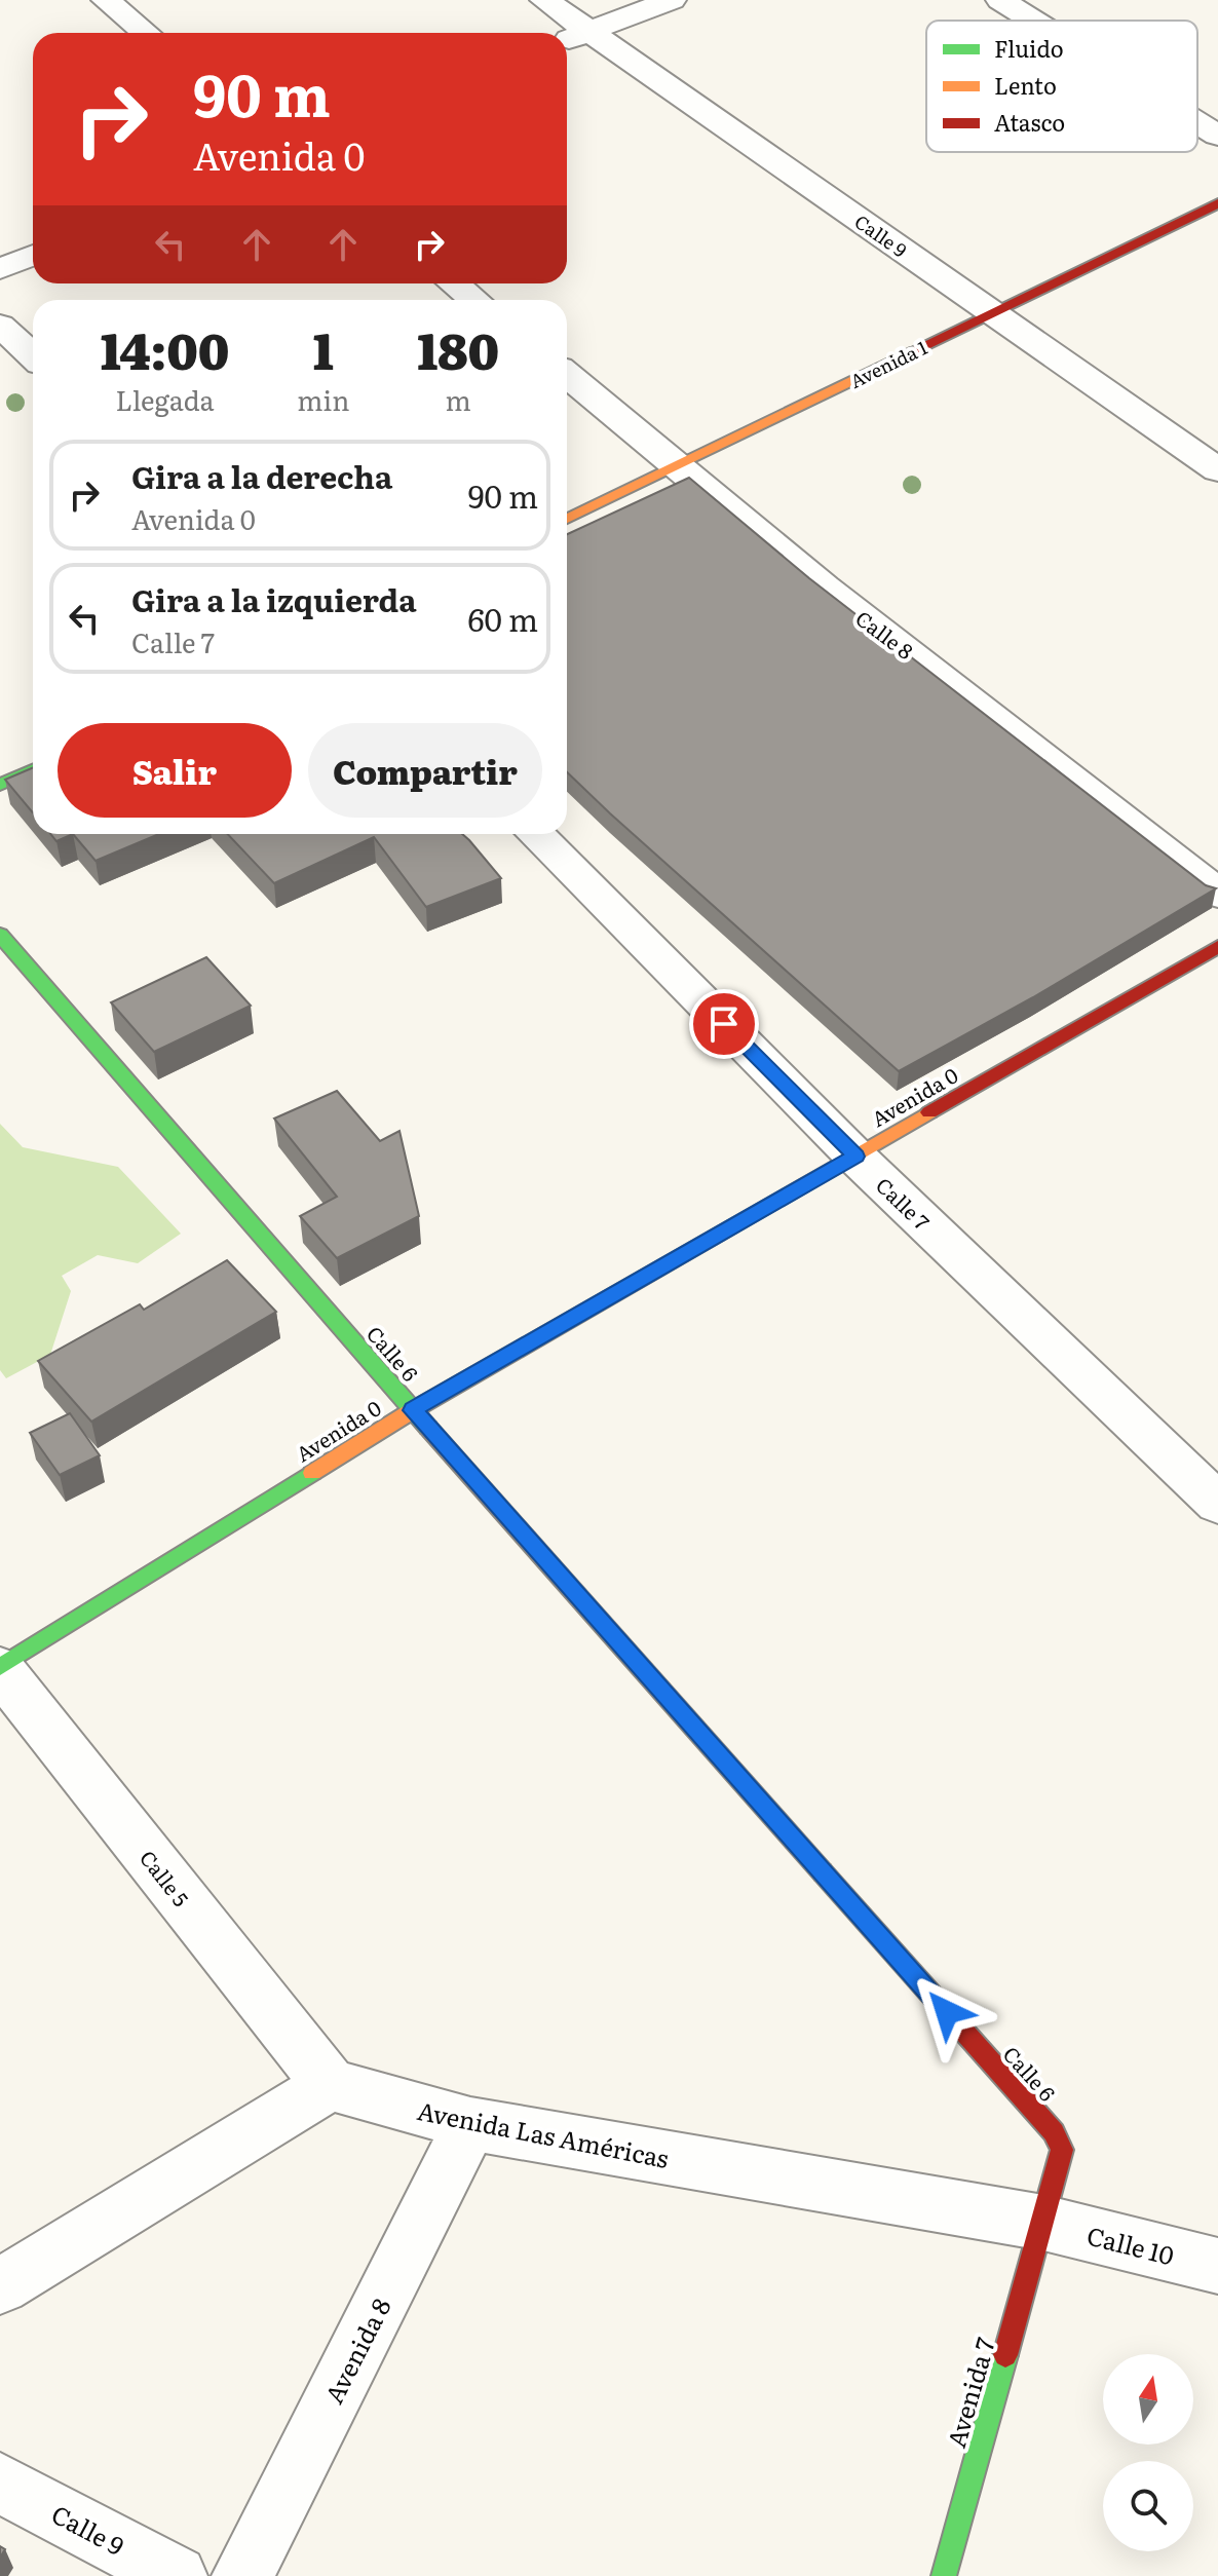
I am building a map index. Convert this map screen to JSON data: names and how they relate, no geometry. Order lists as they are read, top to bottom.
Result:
{
  "streets": {
    "street": [
      "Calle 9",
      "Avenida 1",
      "Calle 8",
      "Avenida 0",
      "Calle 7",
      "Calle 6",
      "Calle 5",
      "Avenida Las Américas",
      "Calle 10",
      "Avenida 8",
      "Avenida 7"
    ]
  },
  "crossings": [
    ["Calle 9", "Avenida 1"],
    ["Avenida 1", "Calle 8"],
    ["Avenida 0", "Calle 7"],
    ["Avenida 0", "Calle 6"],
    ["Avenida 0", "Calle 5"],
    ["Calle 6", "Avenida Las Américas"],
    ["Calle 6", "Calle 10"],
    ["Calle 6", "Avenida 7"],
    ["Calle 5", "Avenida Las Américas"],
    ["Avenida Las Américas", "Calle 10"],
    ["Avenida Las Américas", "Avenida 8"],
    ["Avenida Las Américas", "Avenida 7"],
    ["Calle 10", "Avenida 7"]
  ],
  "legend": ["Fluido", "Lento", "Atasco"],
  "north": "top",
  "page": {
    "turn": ["90 m", "Avenida 0"],
    "eta": [
      "14:00",
      "Llegada",
      "1",
      "min",
      "180",
      "m"
    ],
    "list": [
      {
        "name": "Gira a la derecha",
        "note": "Avenida 0",
        "value": "90 m"
      },
      {
        "name": "Gira a la izquierda",
        "note": "Calle 7",
        "value": "60 m"
      }
    ],
    "buttons": ["Salir", "Compartir"]
  }
}
